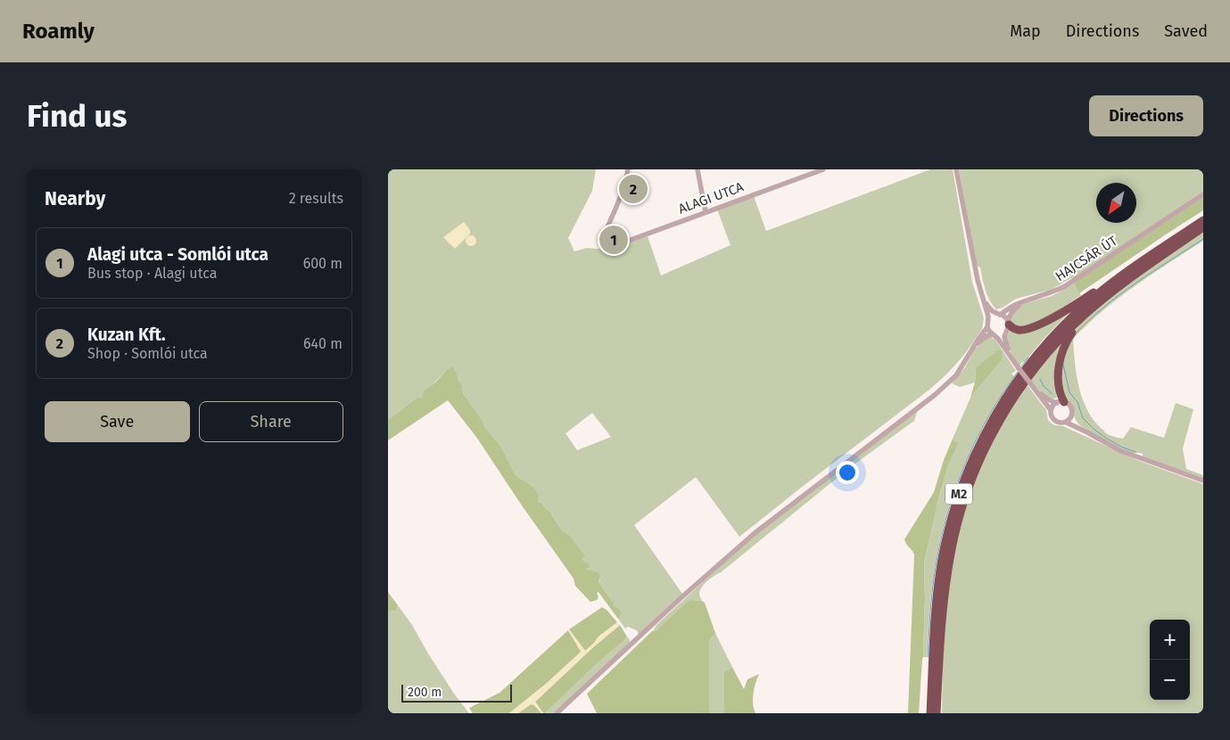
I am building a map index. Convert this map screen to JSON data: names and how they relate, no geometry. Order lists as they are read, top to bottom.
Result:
{
  "streets": {
    "highway": ["M2"],
    "street": ["ALAGI UTCA", "HAJCSÁR ÚT"]
  },
  "scale_bar": "200 m",
  "north": "bottom left",
  "page": {
    "header": "Roamly",
    "nav": ["Map", "Directions", "Saved"],
    "buttons": [
      "Directions",
      ["Save", "Share"]
    ],
    "title": "Find us",
    "heading": ["Nearby", "2 results"],
    "pins": ["2", "1"],
    "list": [
      {
        "mark": "1",
        "name": "Alagi utca - Somlói utca",
        "note": "Bus stop · Alagi utca",
        "value": "600 m"
      },
      {
        "mark": "2",
        "name": "Kuzan Kft.",
        "note": "Shop · Somlói utca",
        "value": "640 m"
      }
    ],
    "map_buttons": ["+", "−"],
    "scale": "200 m"
  }
}
